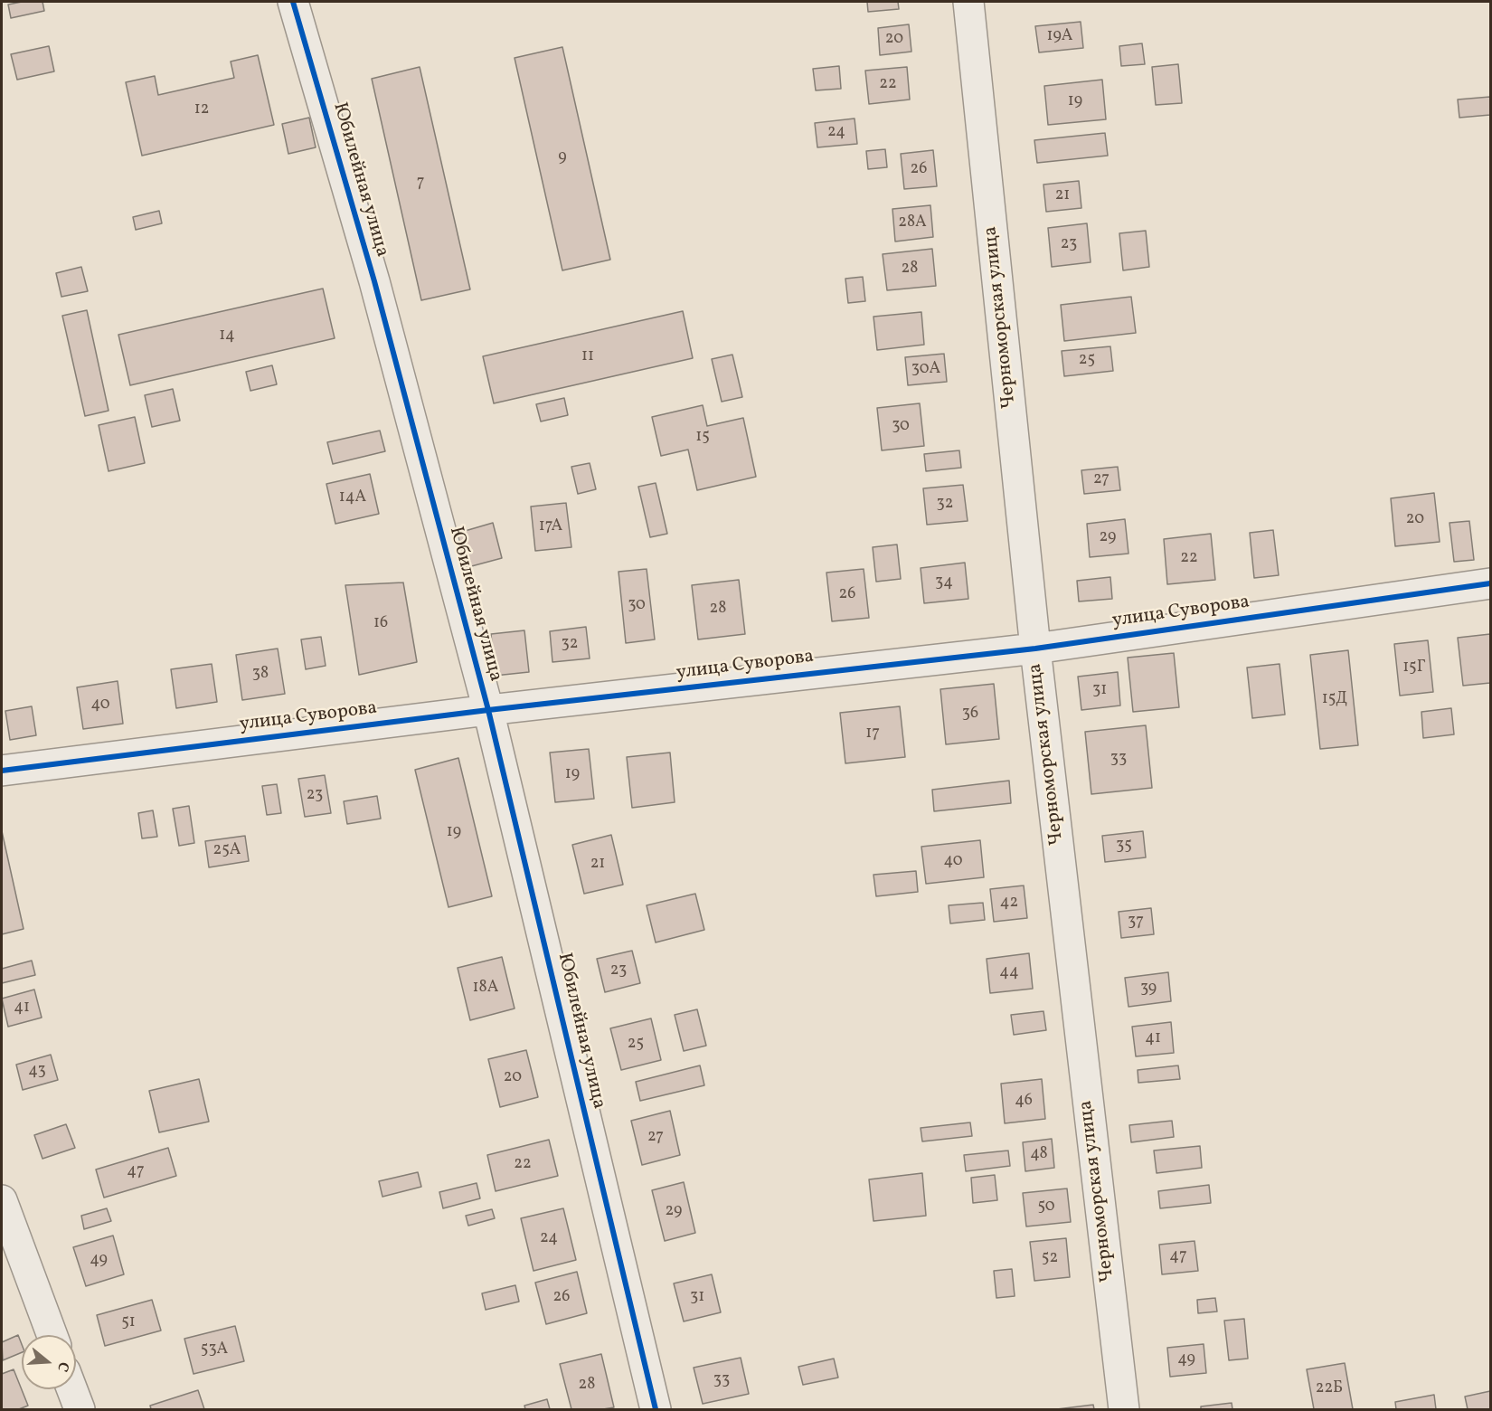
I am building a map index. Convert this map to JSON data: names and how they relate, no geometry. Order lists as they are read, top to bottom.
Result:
{
  "streets": {
    "street": ["Юбилейная улица", "Черноморская улица", "улица Суворова"]
  },
  "crossings": [
    ["Юбилейная улица", "улица Суворова"],
    ["Черноморская улица", "улица Суворова"]
  ],
  "house_numbers": [
    "19А",
    "20",
    "22",
    "19",
    "12",
    "24",
    "9",
    "26",
    "7",
    "21",
    "28А",
    "23",
    "28",
    "14",
    "11",
    "25",
    "30А",
    "30",
    "15",
    "27",
    "14А",
    "32",
    "20",
    "17А",
    "29",
    "22",
    "34",
    "26",
    "30",
    "28",
    "16",
    "32",
    "15Г",
    "38",
    "31",
    "15Д",
    "40",
    "36",
    "17",
    "33",
    "19",
    "23",
    "19",
    "35",
    "25А",
    "40",
    "21",
    "42",
    "37",
    "23",
    "44",
    "18А",
    "39",
    "41",
    "41",
    "25",
    "43",
    "20",
    "46",
    "27",
    "48",
    "22",
    "47",
    "50",
    "29",
    "24",
    "47",
    "52",
    "49",
    "26",
    "31",
    "51",
    "53А",
    "49",
    "33",
    "28",
    "22Б"
  ],
  "north": "right"
}
